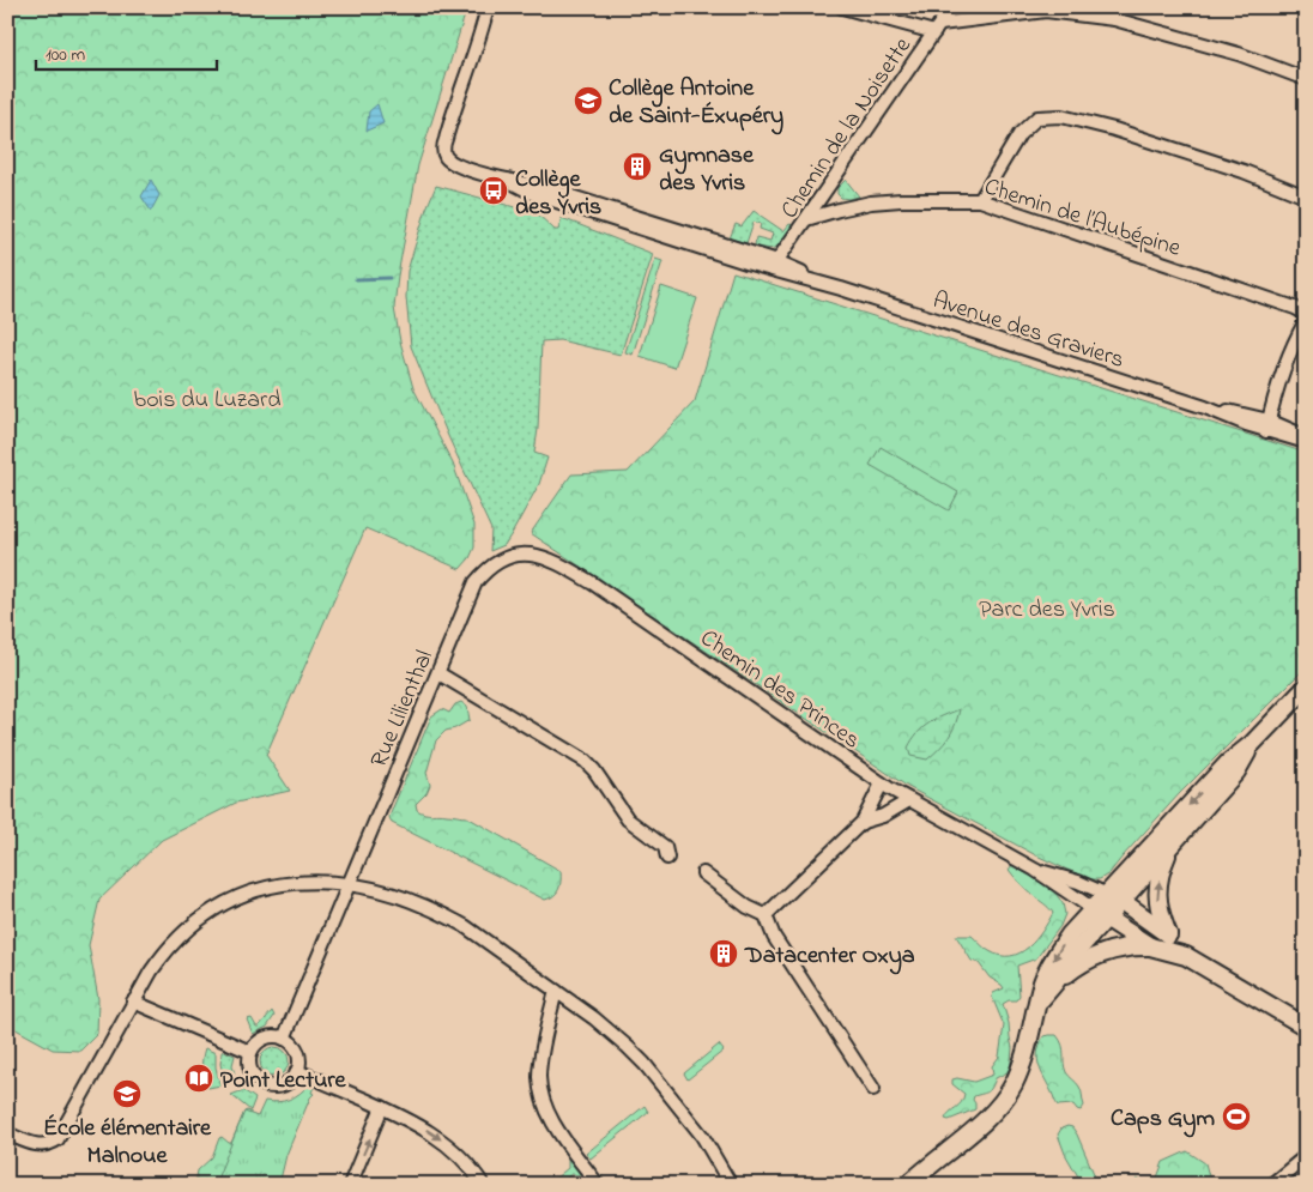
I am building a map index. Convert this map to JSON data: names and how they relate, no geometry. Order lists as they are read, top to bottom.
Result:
{
  "streets": {
    "street": [
      "Chemin de la Noisette",
      "Chemin de l’Aubépine",
      "Avenue des Graviers",
      "Chemin des Princes",
      "Rue Lilienthal"
    ]
  },
  "crossings": [
    ["Chemin de la Noisette", "Chemin de l’Aubépine"],
    ["Chemin de la Noisette", "Avenue des Graviers"],
    ["Chemin des Princes", "Rue Lilienthal"]
  ],
  "parks": ["bois du Luzard", "Parc des Yvris"],
  "places": {
    "school or university": ["Collège Antoine de Saint-Éxupéry", "École élémentaire Malnoue"],
    "building": ["Gymnase des Yvris", "Datacenter Oxya"],
    "bus stop": ["Collège des Yvris"],
    "library": ["Point Lecture"],
    "sports": ["Caps Gym"]
  },
  "scale_bar": "100 m"
}
